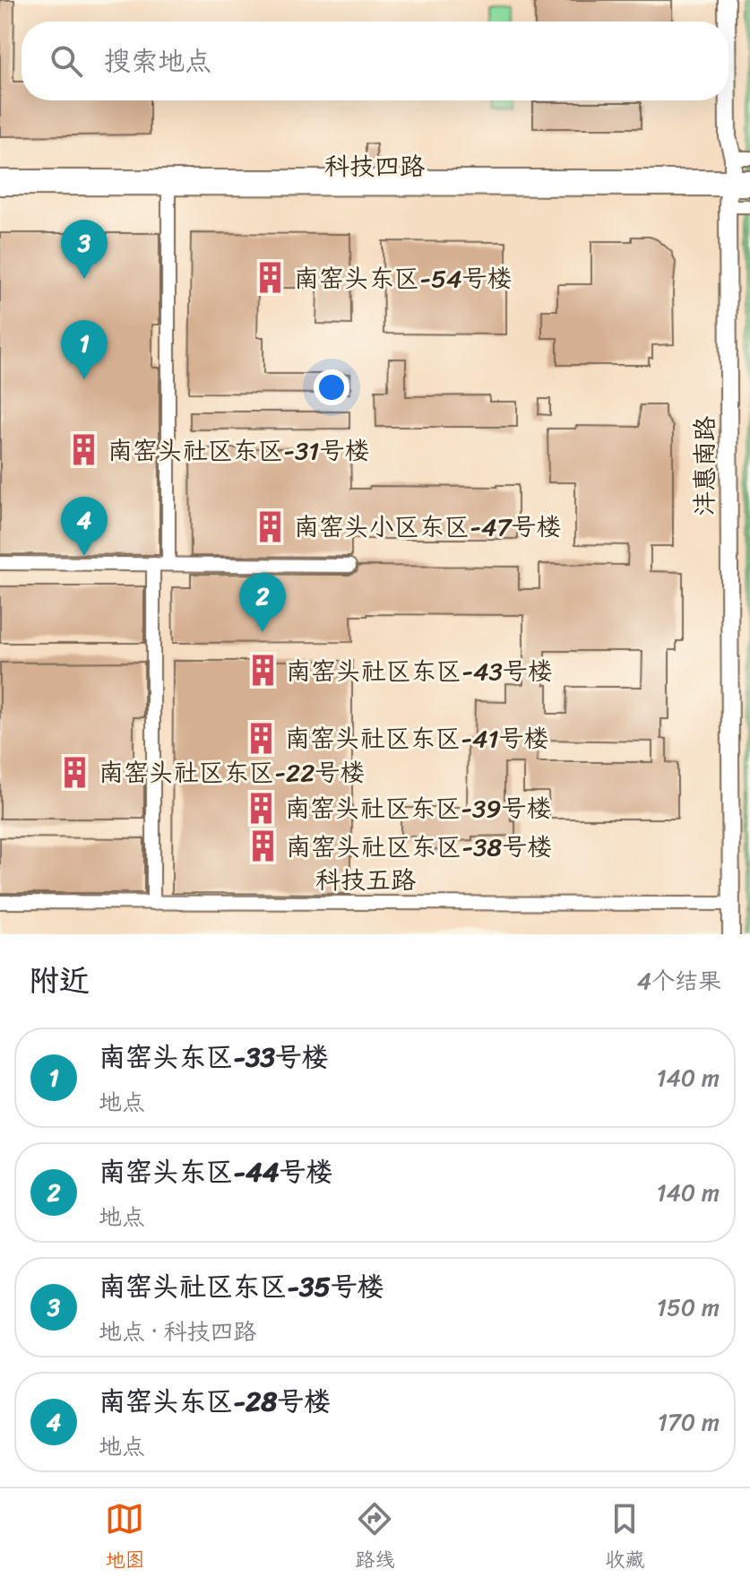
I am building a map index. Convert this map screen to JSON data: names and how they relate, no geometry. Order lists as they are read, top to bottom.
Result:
{
  "streets": {
    "main road": ["沣惠南路"],
    "street": ["科技四路", "科技五路"]
  },
  "crossings": [
    ["科技四路", "沣惠南路"],
    ["沣惠南路", "科技五路"]
  ],
  "places": {
    "building": [
      "南窑头东区-54号楼",
      "南窑头社区东区-31号楼",
      "南窑头小区东区-47号楼",
      "南窑头社区东区-43号楼",
      "南窑头社区东区-41号楼",
      "南窑头社区东区-22号楼",
      "南窑头社区东区-39号楼",
      "南窑头社区东区-38号楼"
    ]
  },
  "page": {
    "search": "搜索地点",
    "pins": [
      "3",
      "1",
      "4",
      "2"
    ],
    "heading": ["附近", "4个结果"],
    "list": [
      {
        "mark": "1",
        "name": "南窑头东区-33号楼",
        "note": "地点",
        "value": "140 m"
      },
      {
        "mark": "2",
        "name": "南窑头东区-44号楼",
        "note": "地点",
        "value": "140 m"
      },
      {
        "mark": "3",
        "name": "南窑头社区东区-35号楼",
        "note": "地点 · 科技四路",
        "value": "150 m"
      },
      {
        "mark": "4",
        "name": "南窑头东区-28号楼",
        "note": "地点",
        "value": "170 m"
      }
    ],
    "nav": ["地图", "路线", "收藏"]
  }
}
